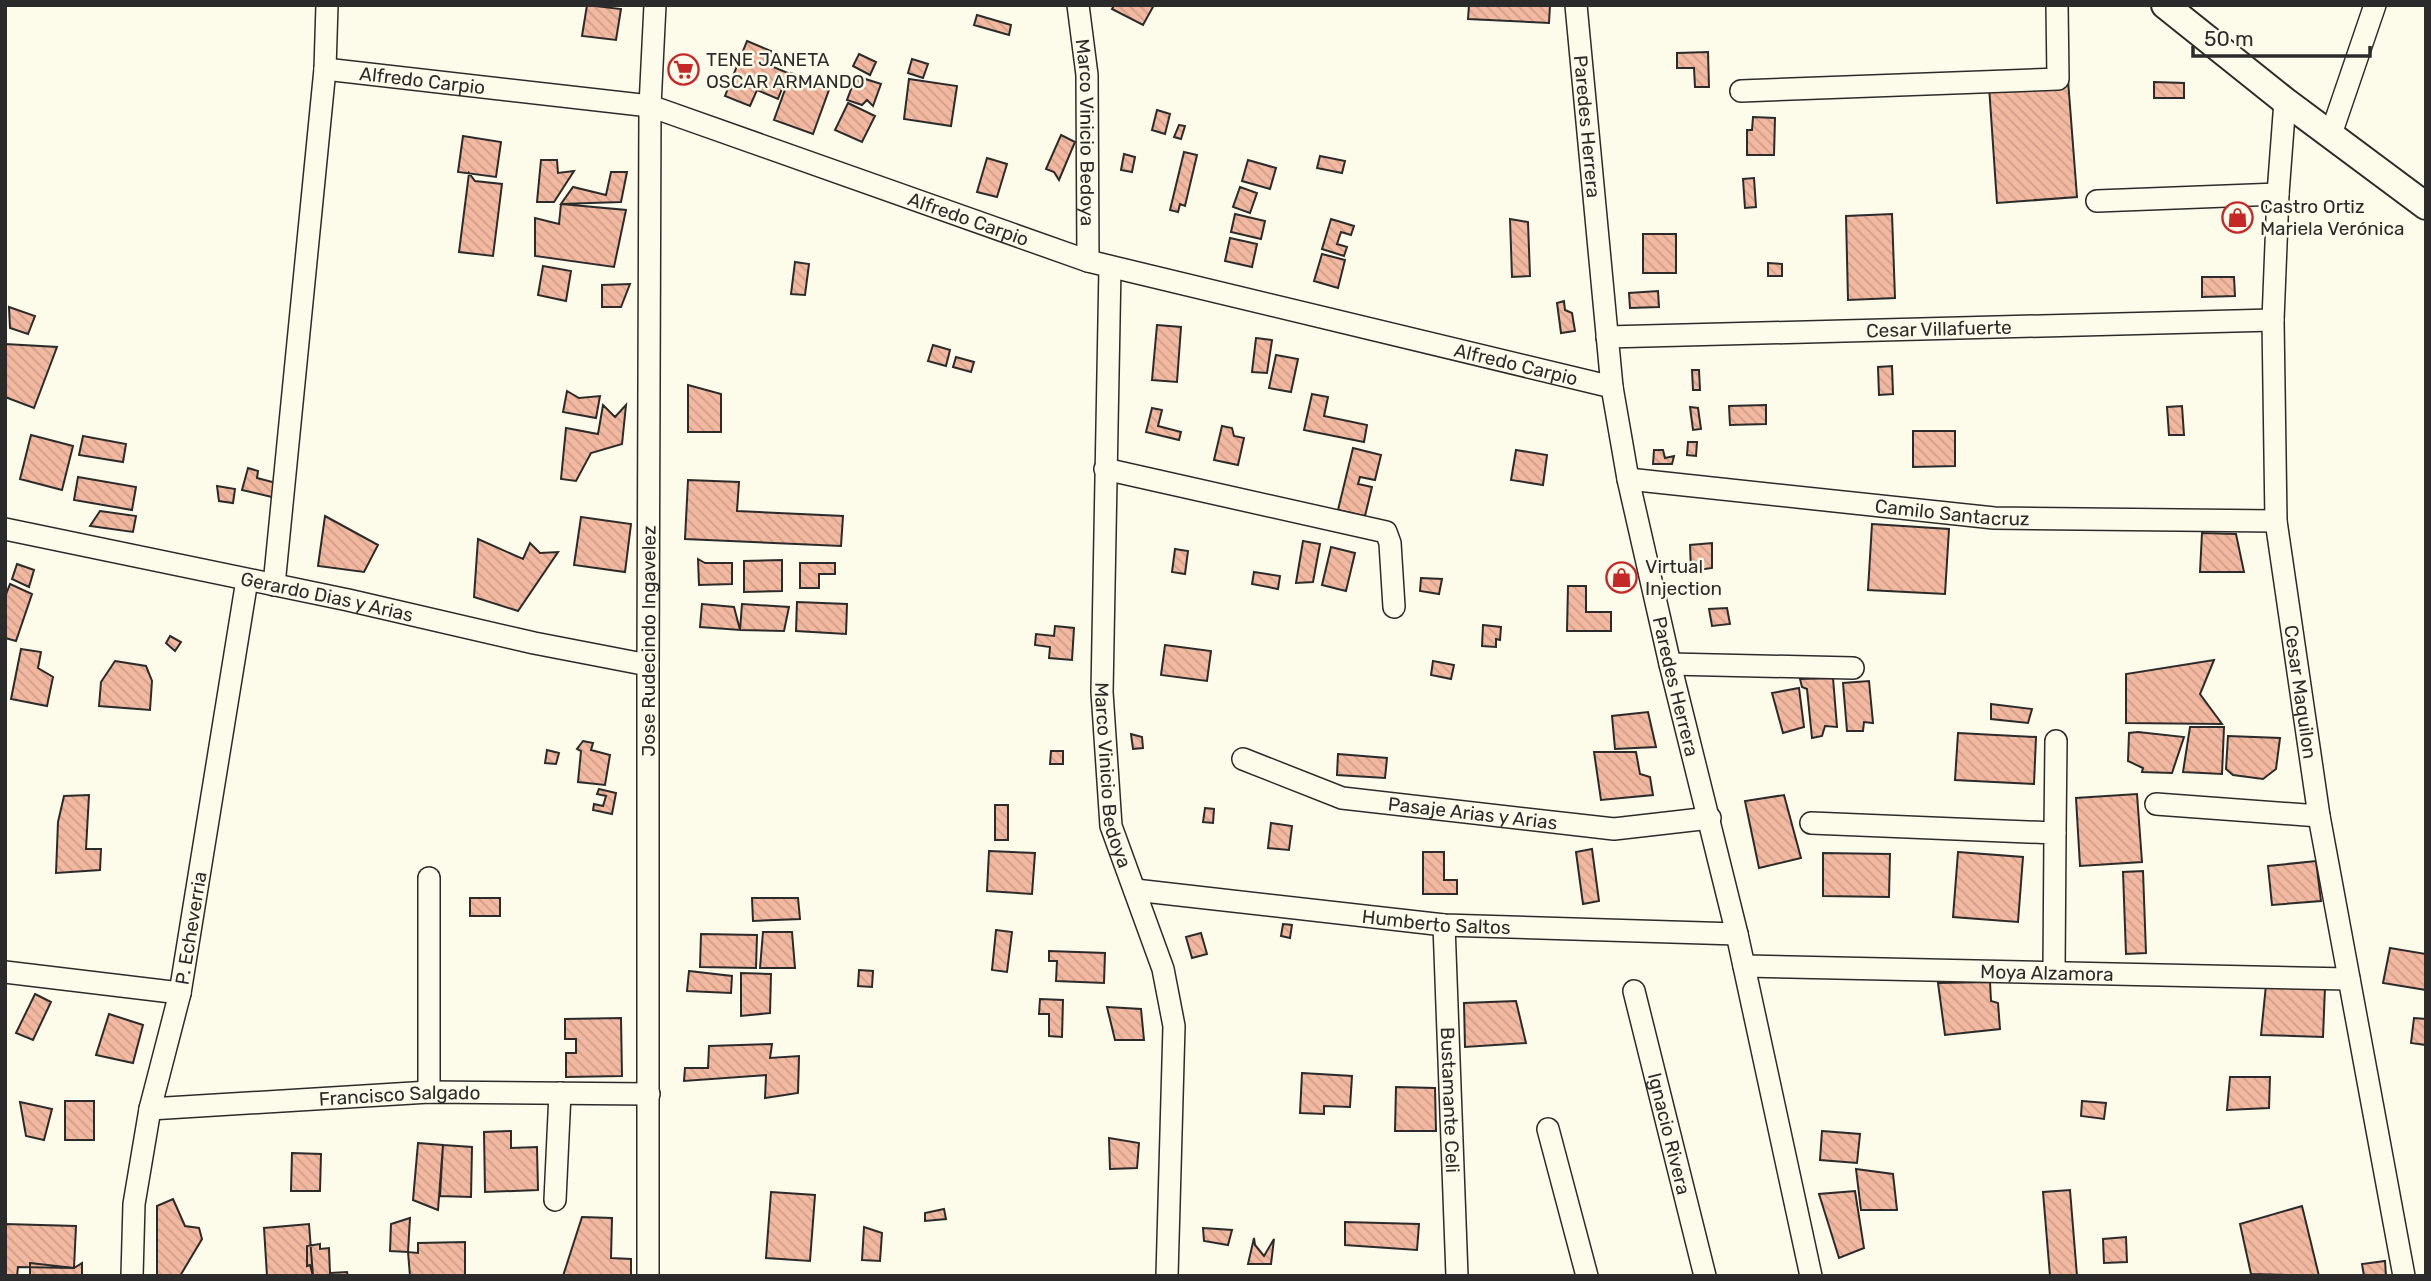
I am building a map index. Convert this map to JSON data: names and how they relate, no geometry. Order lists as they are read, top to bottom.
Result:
{
  "streets": {
    "street": [
      "Alfredo Carpio",
      "Paredes Herrera",
      "Marco Vinicio Bedoya",
      "Cesar Villafuerte",
      "Camilo Santacruz",
      "Gerardo Dias y Arias",
      "Jose Rudecindo Ingavelez",
      "Cesar Maquilon",
      "Pasaje Arias y Arias",
      "Humberto Saltos",
      "P. Echeverria",
      "Moya Alzamora",
      "Francisco Salgado",
      "Bustamante Celi",
      "Ignacio Rivera"
    ]
  },
  "crossings": [
    ["Alfredo Carpio", "Paredes Herrera"],
    ["Alfredo Carpio", "Marco Vinicio Bedoya"],
    ["Alfredo Carpio", "Jose Rudecindo Ingavelez"],
    ["Paredes Herrera", "Cesar Villafuerte"],
    ["Paredes Herrera", "Camilo Santacruz"],
    ["Paredes Herrera", "Pasaje Arias y Arias"],
    ["Paredes Herrera", "Humberto Saltos"],
    ["Paredes Herrera", "Moya Alzamora"],
    ["Marco Vinicio Bedoya", "Humberto Saltos"],
    ["Cesar Villafuerte", "Cesar Maquilon"],
    ["Camilo Santacruz", "Cesar Maquilon"],
    ["Gerardo Dias y Arias", "Jose Rudecindo Ingavelez"],
    ["Gerardo Dias y Arias", "P. Echeverria"],
    ["Jose Rudecindo Ingavelez", "Francisco Salgado"],
    ["Cesar Maquilon", "Moya Alzamora"],
    ["Humberto Saltos", "Bustamante Celi"],
    ["P. Echeverria", "Francisco Salgado"]
  ],
  "places": {
    "supermarket": ["TENE JANETA OSCAR ARMANDO"],
    "shop": ["Castro Ortiz Mariela Verónica", "Virtual Injection"]
  },
  "scale_bar": "50 m"
}
